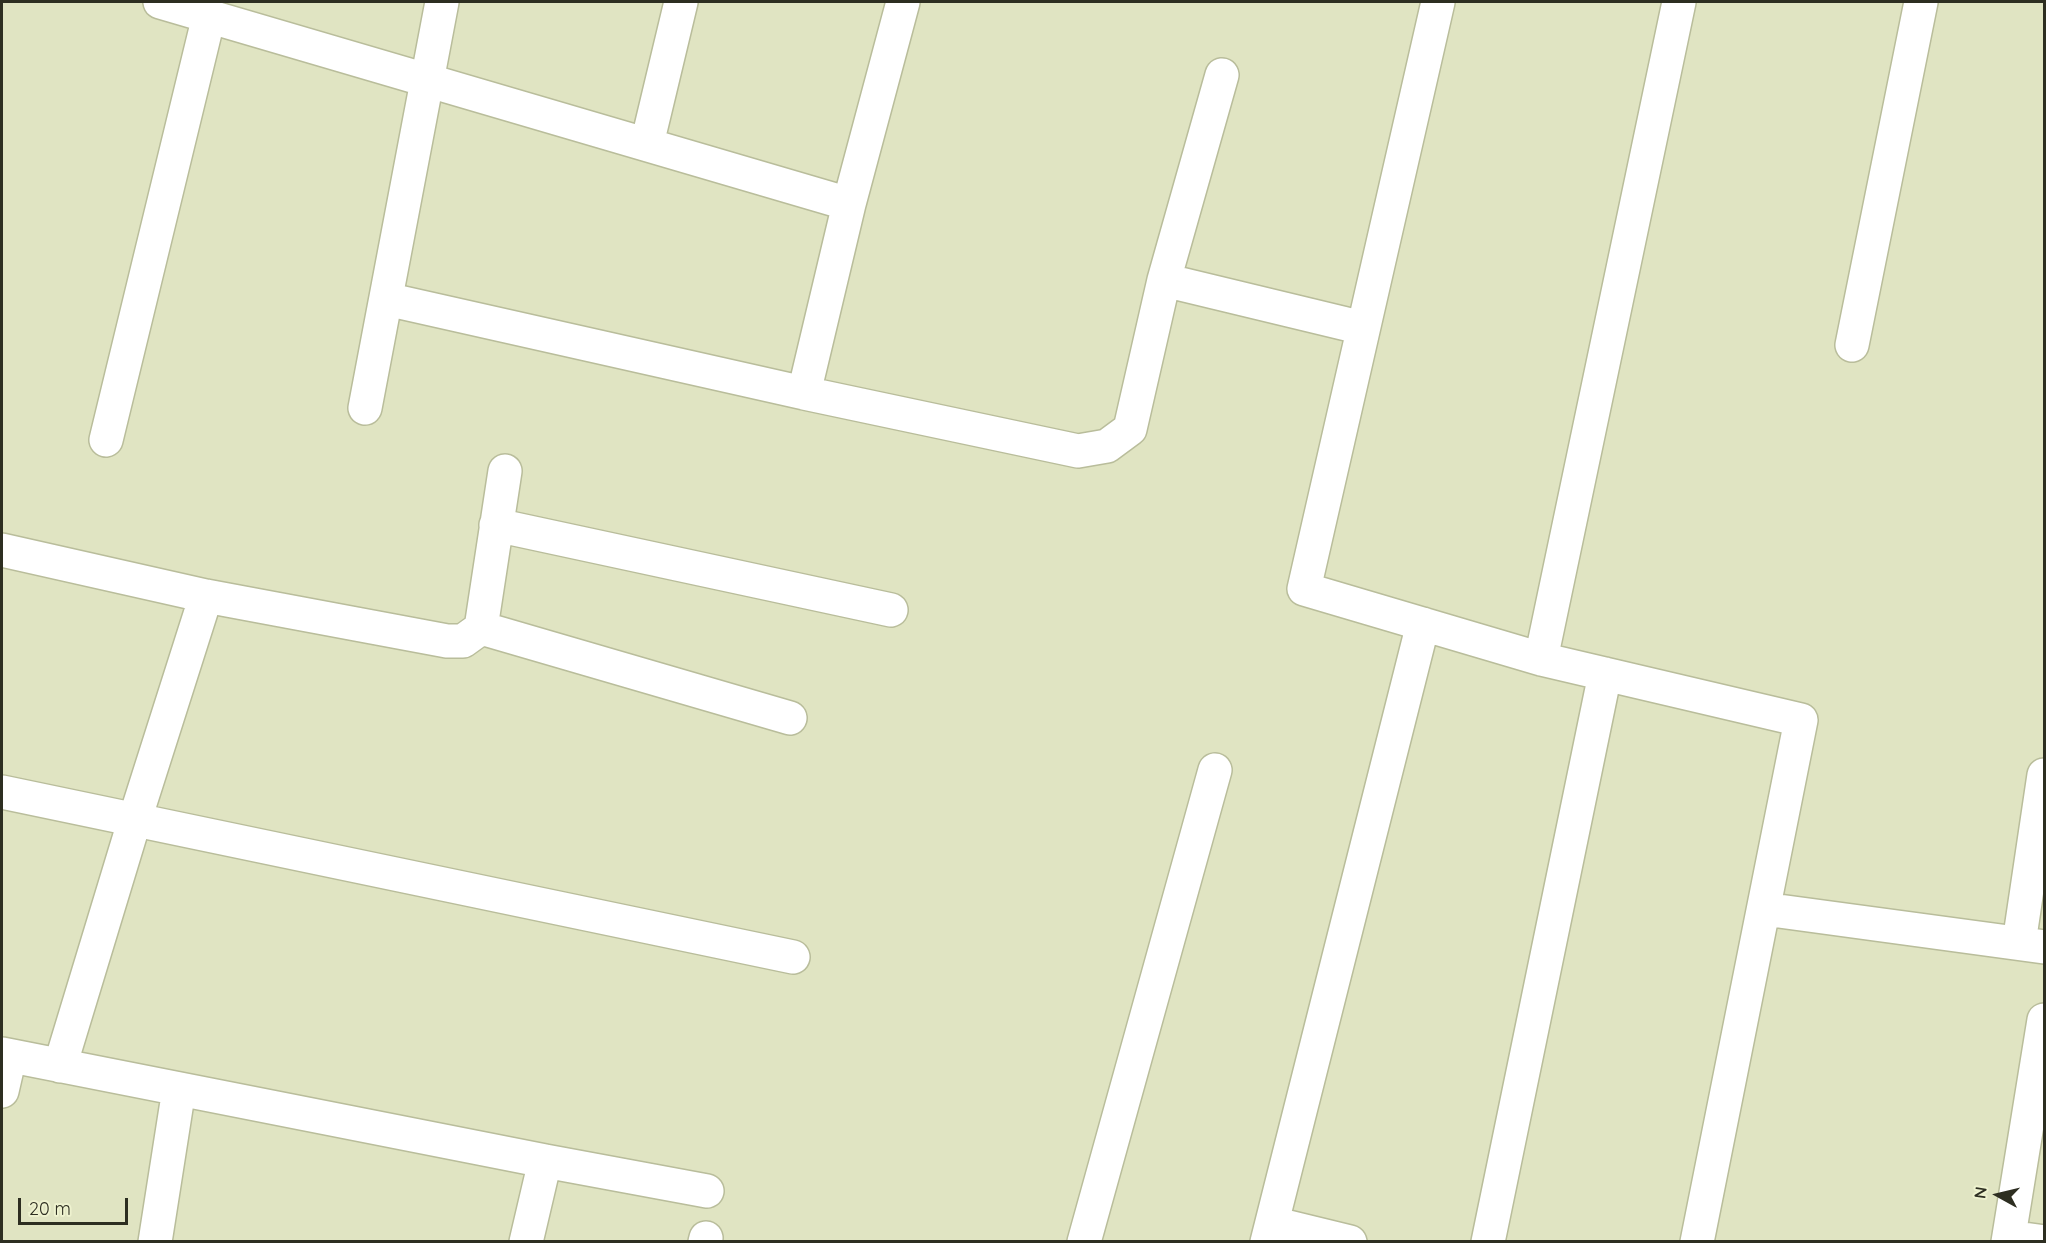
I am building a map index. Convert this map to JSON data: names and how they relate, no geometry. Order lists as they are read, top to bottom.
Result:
{
  "scale_bar": "20 m",
  "north": "left"
}
